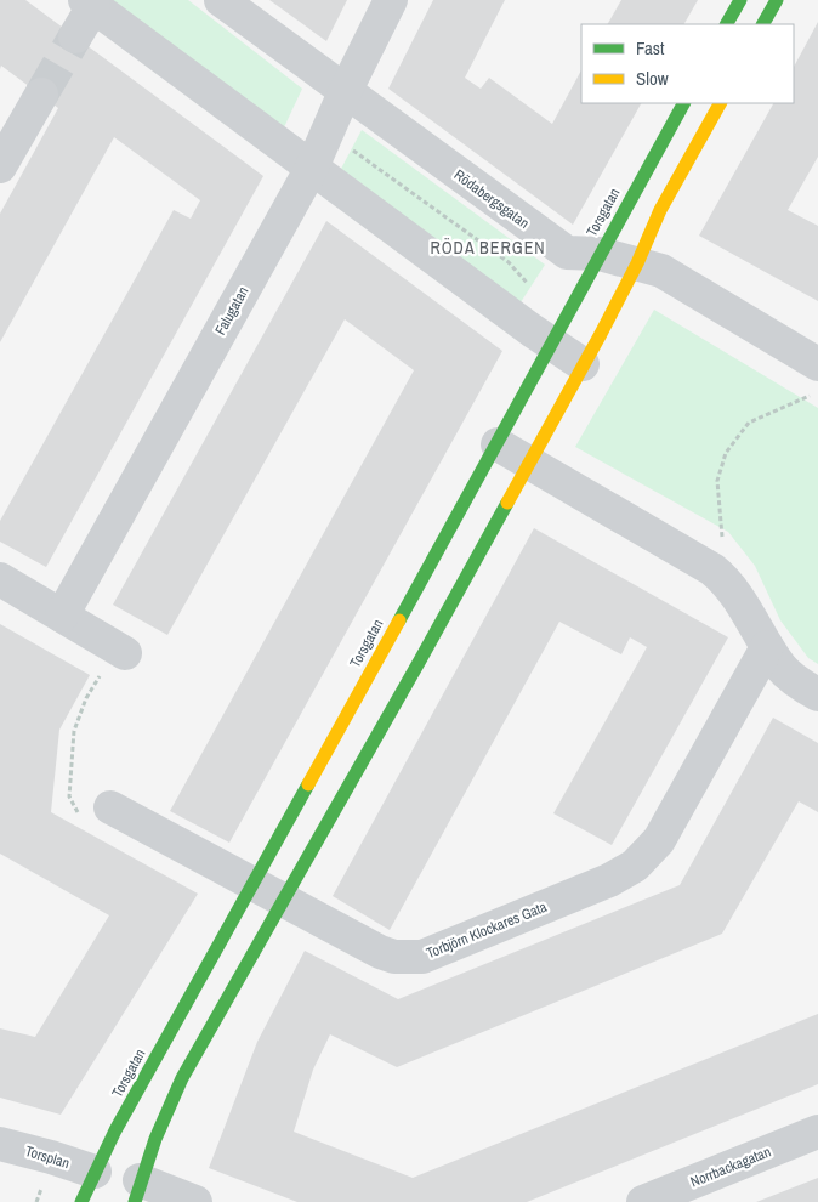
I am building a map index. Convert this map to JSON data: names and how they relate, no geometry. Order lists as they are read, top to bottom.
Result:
{
  "streets": {
    "main road": ["Torsgatan"],
    "street": [
      "Rödabergsgatan",
      "Falugatan",
      "Torbjörn Klockares Gata",
      "Torsplan",
      "Norrbackagatan"
    ]
  },
  "crossings": [
    ["Rödabergsgatan", "Torsgatan"],
    ["Rödabergsgatan", "Falugatan"],
    ["Torsgatan", "Torbjörn Klockares Gata"],
    ["Torsgatan", "Torsplan"]
  ],
  "districts": ["RÖDA BERGEN"],
  "legend": ["Fast", "Slow"]
}
